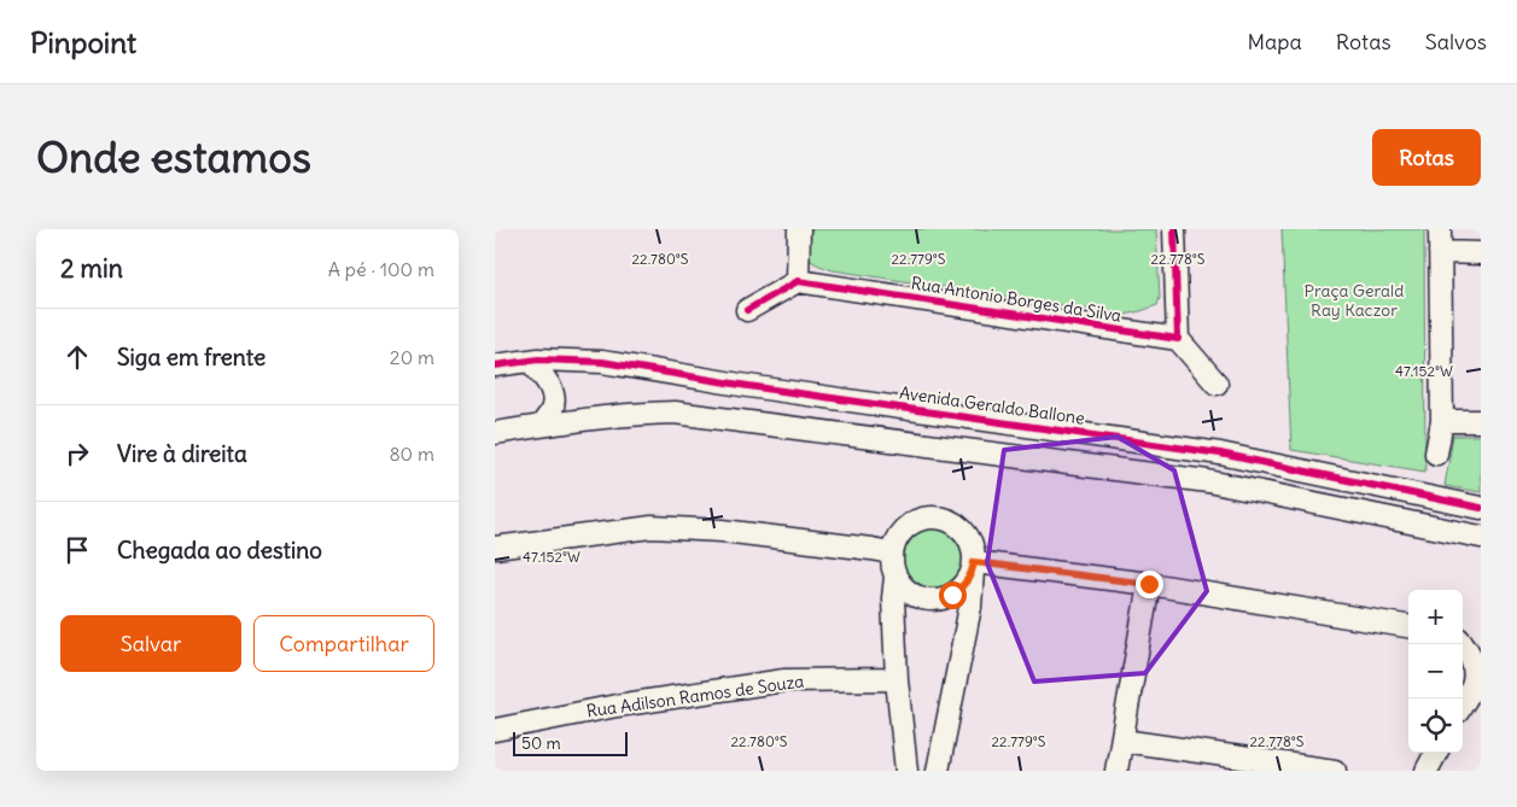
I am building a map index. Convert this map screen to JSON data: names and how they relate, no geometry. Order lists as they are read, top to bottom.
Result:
{
  "streets": {
    "street": ["Rua Antonio Borges da Silva", "Avenida Geraldo Ballone", "Rua Adilson Ramos de Souza"]
  },
  "parks": ["Praça Gerald Ray Kaczor"],
  "scale_bar": "50 m",
  "page": {
    "header": "Pinpoint",
    "nav": ["Mapa", "Rotas", "Salvos"],
    "buttons": [
      "Rotas",
      ["Salvar", "Compartilhar"]
    ],
    "title": "Onde estamos",
    "heading": ["2 min", "A pé · 100 m"],
    "list": [
      ["Siga em frente", "20 m"],
      ["Vire à direita", "80 m"],
      "Chegada ao destino"
    ],
    "map_buttons": ["+", "−"],
    "scale": "50 m"
  },
  "coordinates": [
    "22.780°S",
    "22.779°S",
    "22.778°S",
    "47.152°W"
  ]
}
